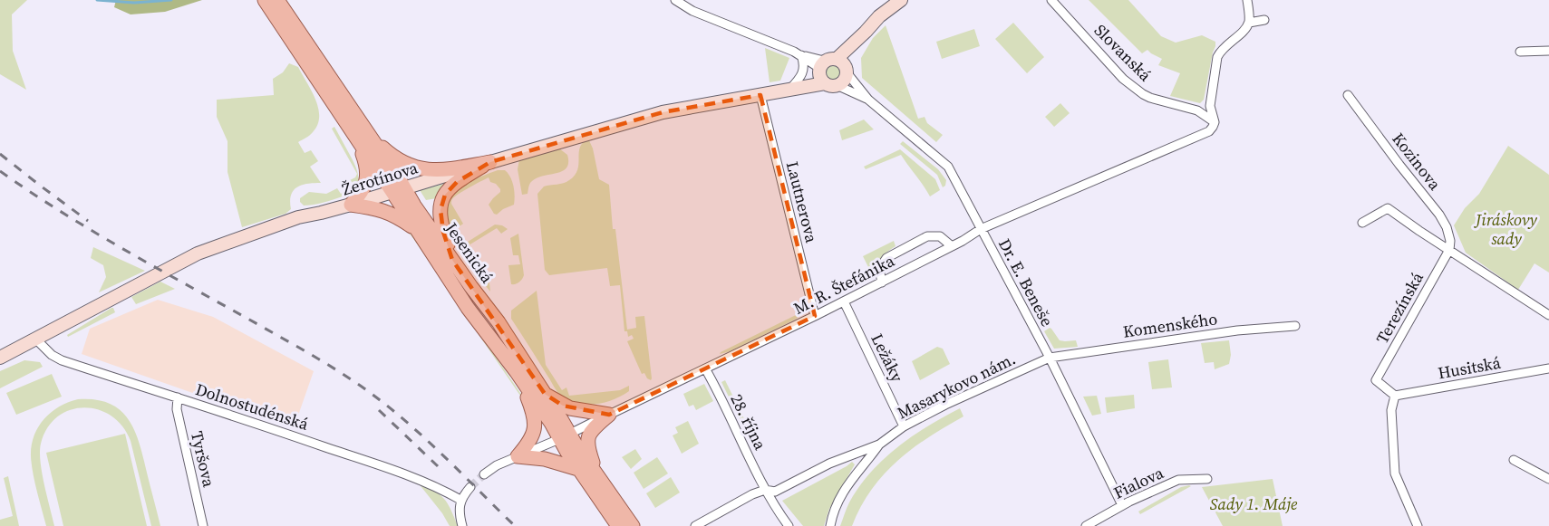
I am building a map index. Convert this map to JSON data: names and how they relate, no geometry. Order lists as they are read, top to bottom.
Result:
{
  "streets": {
    "main road": ["Jesenická"],
    "street": [
      "Slovanská",
      "Kozinova",
      "Žerotínova",
      "Lautnerova",
      "Dr. E. Beneše",
      "M. R. Štefánika",
      "Terezínská",
      "Komenského",
      "Ležáky",
      "Husitská",
      "Masarykovo nám.",
      "Dolnostudénská",
      "28. října",
      "Tyršova",
      "Fialova"
    ]
  },
  "crossings": [
    ["Slovanská", "M. R. Štefánika"],
    ["Kozinova", "Terezínská"],
    ["Žerotínova", "Lautnerova"],
    ["Žerotínova", "Jesenická"],
    ["Žerotínova", "Dr. E. Beneše"],
    ["Žerotínova", "Dolnostudénská"],
    ["Lautnerova", "M. R. Štefánika"],
    ["Jesenická", "M. R. Štefánika"],
    ["Dr. E. Beneše", "M. R. Štefánika"],
    ["Dr. E. Beneše", "Komenského"],
    ["Dr. E. Beneše", "Masarykovo nám."],
    ["Dr. E. Beneše", "Fialova"],
    ["M. R. Štefánika", "Ležáky"],
    ["M. R. Štefánika", "28. října"],
    ["Terezínská", "Husitská"],
    ["Komenského", "Masarykovo nám."],
    ["Ležáky", "Masarykovo nám."],
    ["Masarykovo nám.", "28. října"],
    ["Dolnostudénská", "Tyršova"]
  ],
  "parks": ["Jiráskovy sady", "Sady 1. Máje"]
}
